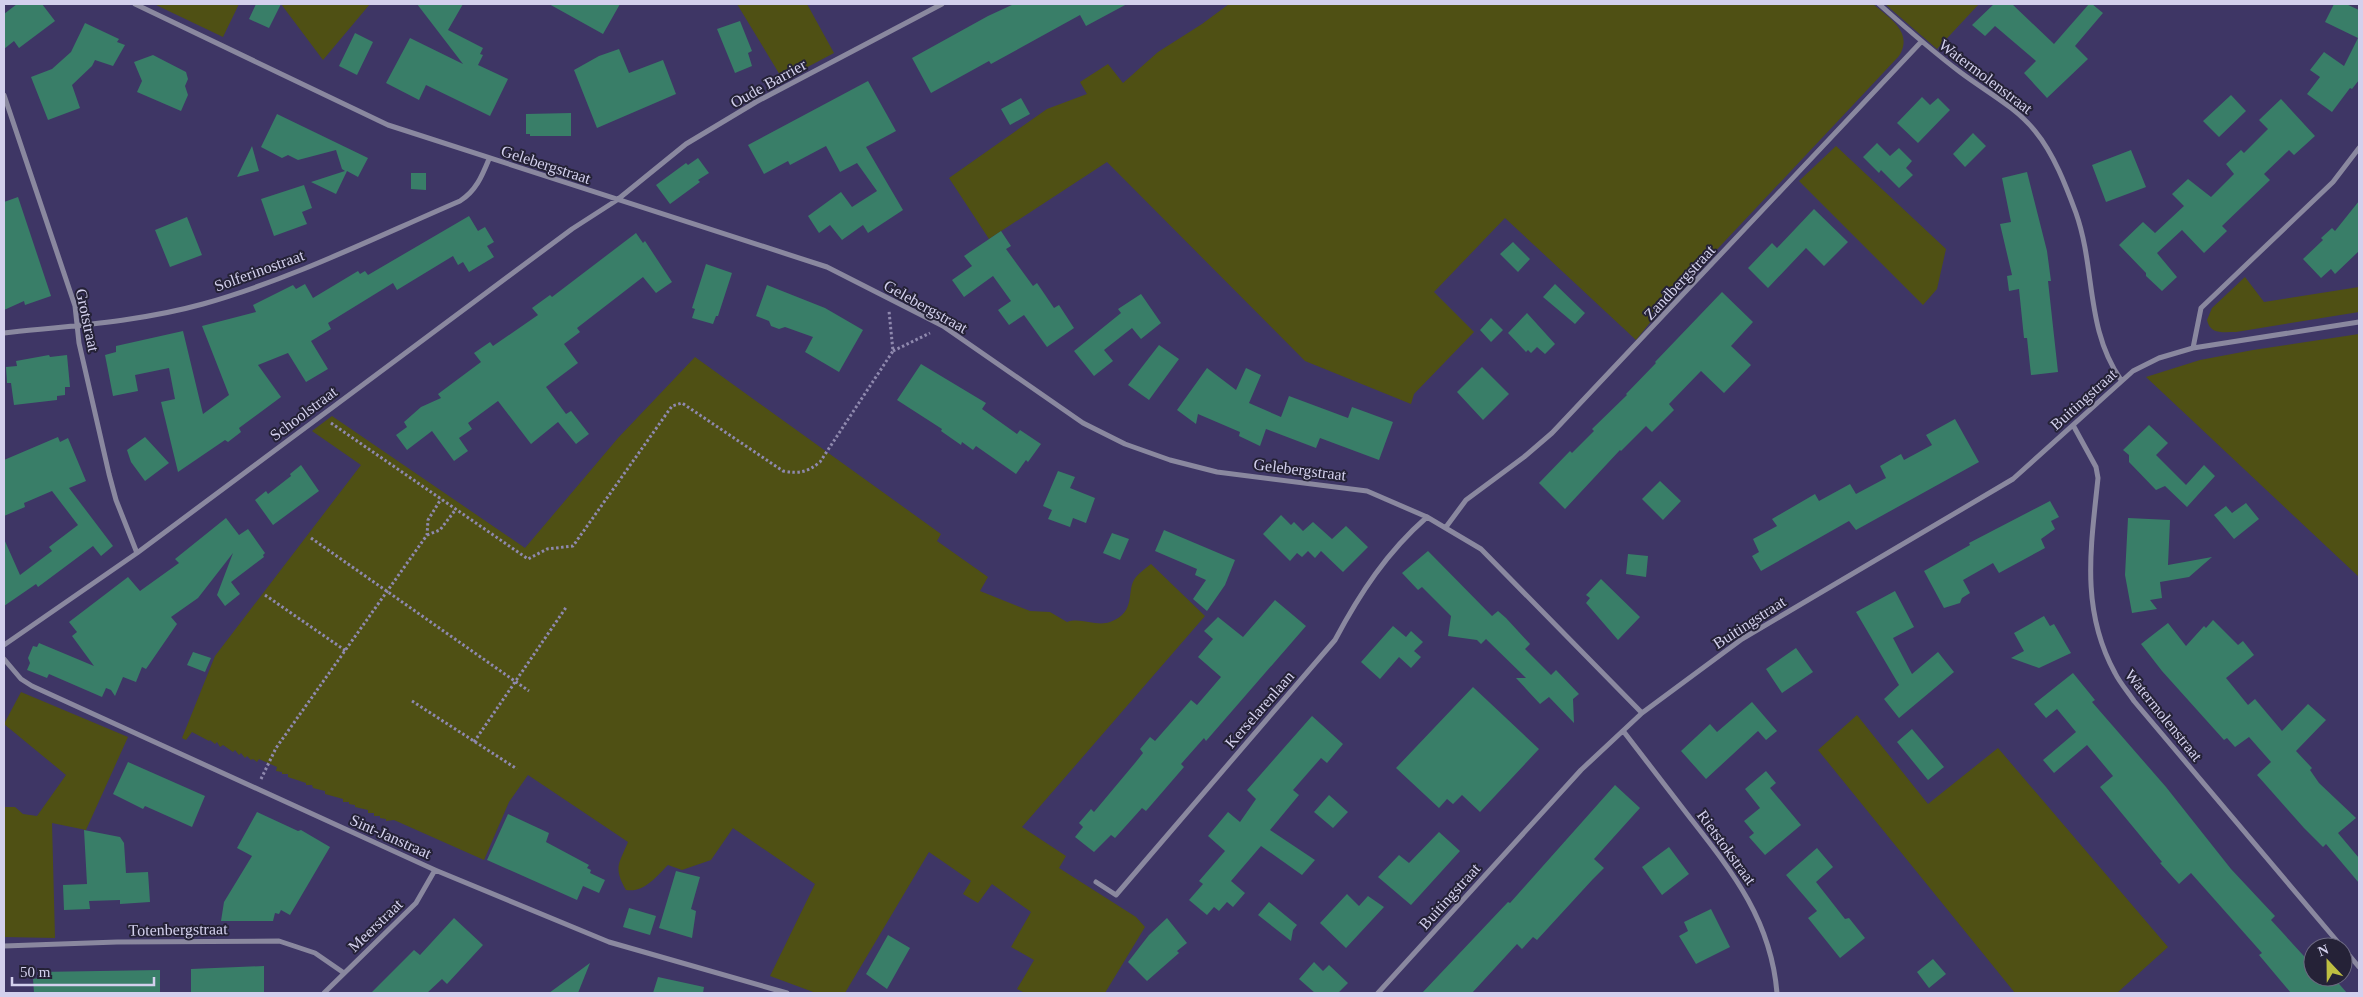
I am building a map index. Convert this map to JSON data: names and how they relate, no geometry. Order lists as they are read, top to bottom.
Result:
{
  "streets": {
    "street": [
      "Watermolenstraat",
      "Oude Barrier",
      "Gelebergstraat",
      "Solferinostraat",
      "Zandbergstraat",
      "Grotstraat",
      "Buitingstraat",
      "Schoolstraat",
      "Kerselarenlaan",
      "Sint-Janstraat",
      "Rietstokstraat",
      "Meerstraat",
      "Totenbergstraat"
    ]
  },
  "crossings": [
    ["Watermolenstraat", "Zandbergstraat"],
    ["Watermolenstraat", "Buitingstraat"],
    ["Oude Barrier", "Gelebergstraat"],
    ["Oude Barrier", "Schoolstraat"],
    ["Gelebergstraat", "Solferinostraat"],
    ["Gelebergstraat", "Zandbergstraat"],
    ["Gelebergstraat", "Buitingstraat"],
    ["Gelebergstraat", "Schoolstraat"],
    ["Gelebergstraat", "Kerselarenlaan"],
    ["Solferinostraat", "Grotstraat"],
    ["Grotstraat", "Schoolstraat"],
    ["Buitingstraat", "Rietstokstraat"],
    ["Sint-Janstraat", "Meerstraat"],
    ["Meerstraat", "Totenbergstraat"]
  ],
  "scale_bar": "50 m",
  "north": "top"
}
